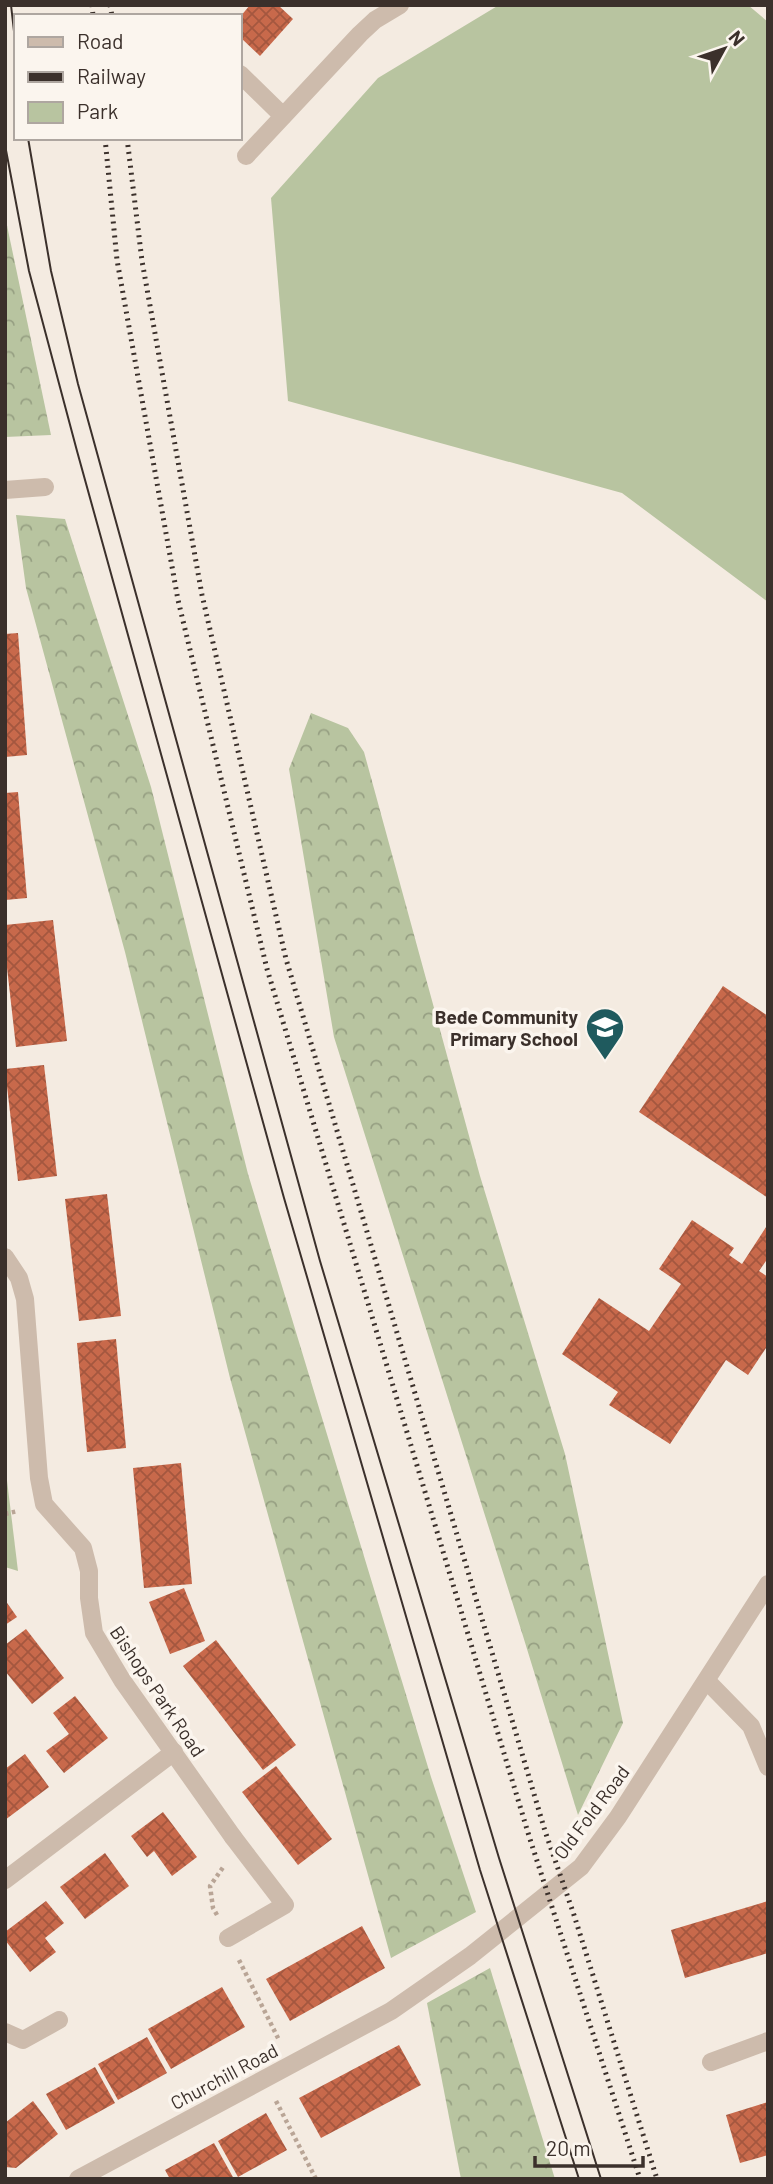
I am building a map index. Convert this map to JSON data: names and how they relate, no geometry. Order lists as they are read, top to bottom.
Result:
{
  "streets": {
    "street": ["Bishops Park Road", "Old Fold Road", "Churchill Road"]
  },
  "crossings": [
    ["Old Fold Road", "Churchill Road"]
  ],
  "places": {
    "school or university": ["Bede Community Primary School"]
  },
  "legend": ["Road", "Railway", "Park"],
  "scale_bar": "20 m",
  "north": "top right"
}
